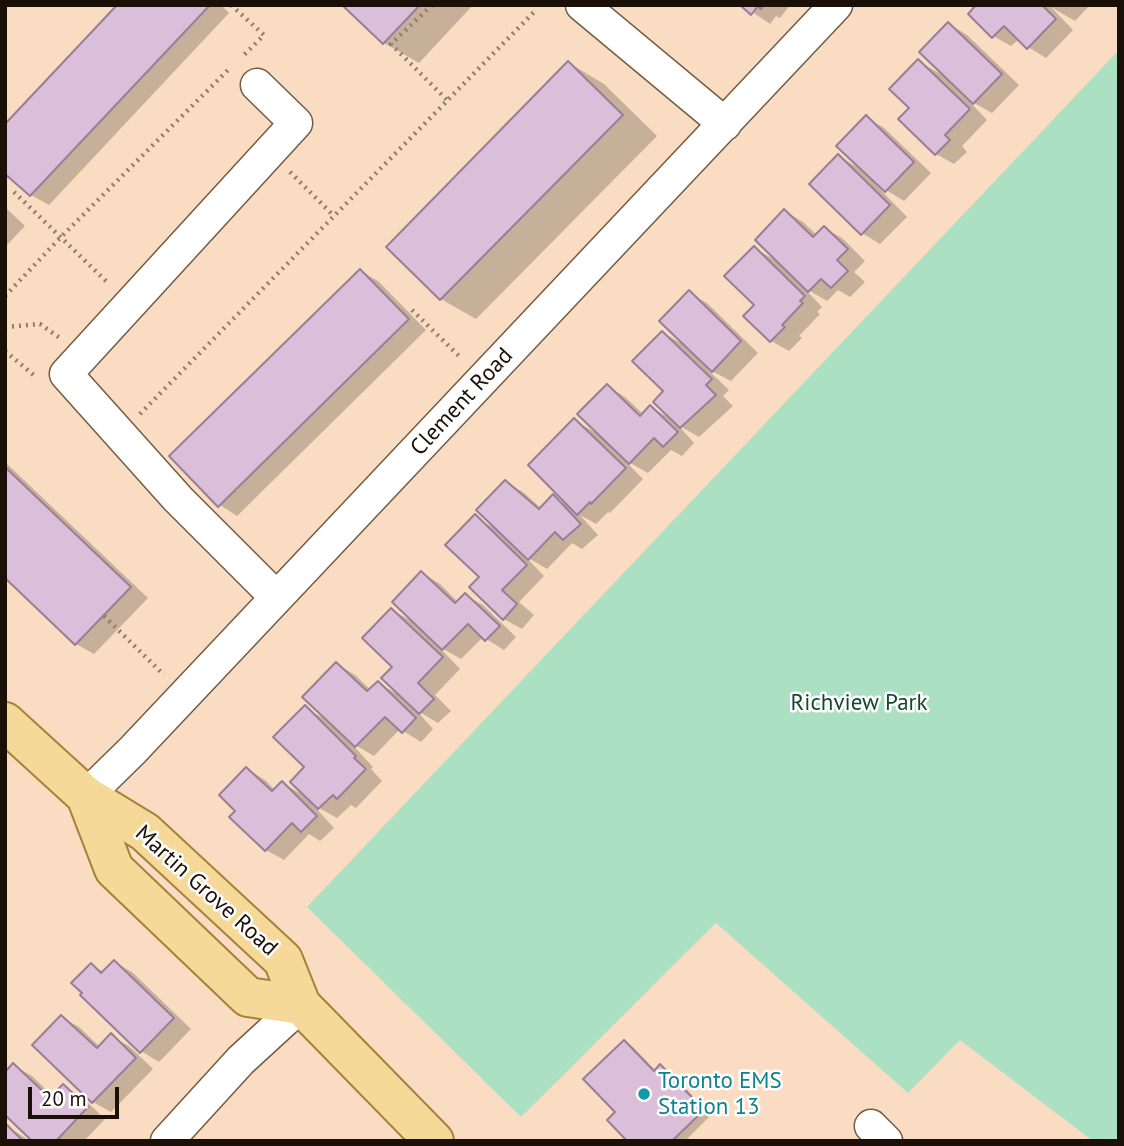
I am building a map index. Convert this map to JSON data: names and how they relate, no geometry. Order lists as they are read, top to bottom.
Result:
{
  "streets": {
    "main road": ["Martin Grove Road"],
    "street": ["Clement Road"]
  },
  "crossings": [
    ["Clement Road", "Martin Grove Road"]
  ],
  "parks": ["Richview Park"],
  "places": ["Toronto EMS Station 13"],
  "scale_bar": "20 m"
}
